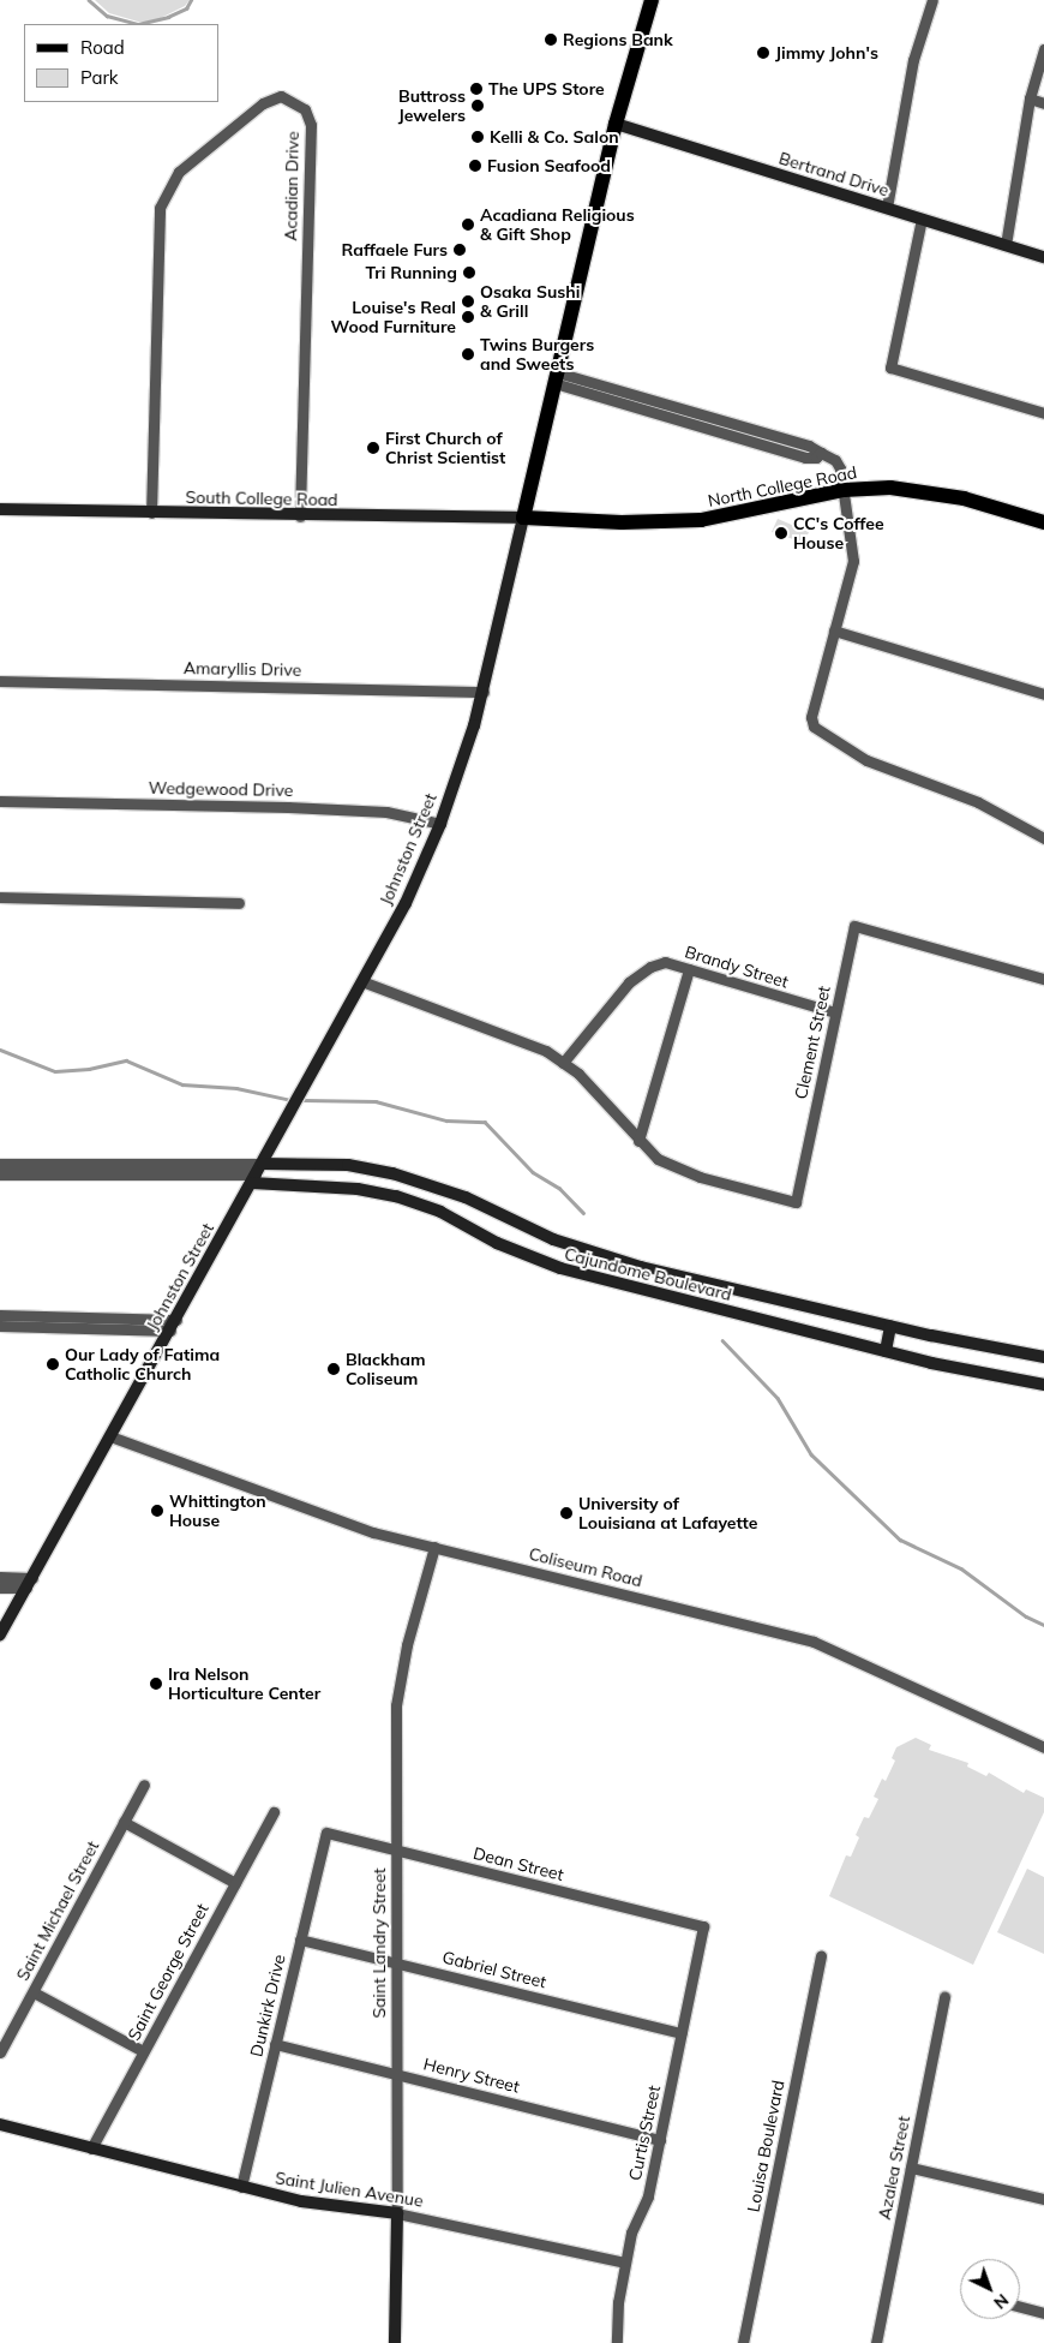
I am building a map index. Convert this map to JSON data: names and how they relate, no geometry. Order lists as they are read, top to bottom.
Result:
{
  "streets": {
    "main road": ["North College Road", "Johnston Street"],
    "street": [
      "Bertrand Drive",
      "Acadian Drive",
      "South College Road",
      "Amaryllis Drive",
      "Wedgewood Drive",
      "Brandy Street",
      "Clement Street",
      "Cajundome Boulevard",
      "Coliseum Road",
      "Dean Street",
      "Saint Michael Street",
      "Saint Landry Street",
      "Gabriel Street",
      "Saint George Street",
      "Dunkirk Drive",
      "Henry Street",
      "Curtis Street",
      "Louisa Boulevard",
      "Azalea Street",
      "Saint Julien Avenue"
    ]
  },
  "crossings": [
    ["Bertrand Drive", "Johnston Street"],
    ["Acadian Drive", "South College Road"],
    ["North College Road", "South College Road"],
    ["North College Road", "Johnston Street"],
    ["South College Road", "Johnston Street"],
    ["Amaryllis Drive", "Johnston Street"],
    ["Wedgewood Drive", "Johnston Street"],
    ["Johnston Street", "Cajundome Boulevard"],
    ["Johnston Street", "Coliseum Road"],
    ["Brandy Street", "Clement Street"],
    ["Coliseum Road", "Saint Landry Street"],
    ["Dean Street", "Saint Landry Street"],
    ["Dean Street", "Dunkirk Drive"],
    ["Dean Street", "Curtis Street"],
    ["Saint Landry Street", "Gabriel Street"],
    ["Saint Landry Street", "Henry Street"],
    ["Saint Landry Street", "Saint Julien Avenue"],
    ["Gabriel Street", "Dunkirk Drive"],
    ["Gabriel Street", "Curtis Street"],
    ["Saint George Street", "Saint Julien Avenue"],
    ["Dunkirk Drive", "Henry Street"],
    ["Dunkirk Drive", "Saint Julien Avenue"],
    ["Henry Street", "Curtis Street"],
    ["Curtis Street", "Saint Julien Avenue"]
  ],
  "places": [
    "Regions Bank",
    "Jimmy John's",
    "The UPS Store",
    "Buttross Jewelers",
    "Kelli & Co. Salon",
    "Fusion Seafood",
    "Acadiana Religious & Gift Shop",
    "Raffaele Furs",
    "Tri Running",
    "Osaka Sushi & Grill",
    "Louise's Real Wood Furniture",
    "Twins Burgers and Sweets",
    "First Church of Christ Scientist",
    "CC's Coffee House",
    "Our Lady of Fatima Catholic Church",
    "Blackham Coliseum",
    "Whittington House",
    "University of Louisiana at Lafayette",
    "Ira Nelson Horticulture Center"
  ],
  "legend": ["Road", "Park"],
  "north": "bottom right"
}
